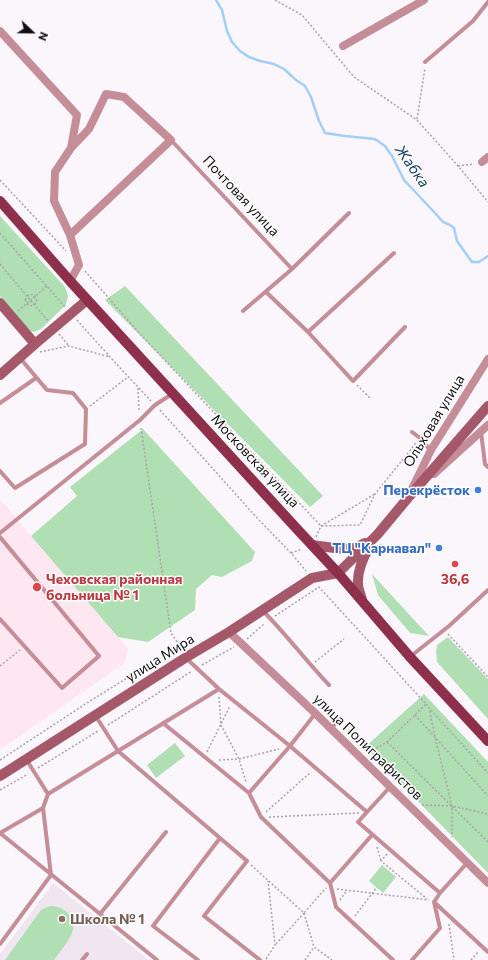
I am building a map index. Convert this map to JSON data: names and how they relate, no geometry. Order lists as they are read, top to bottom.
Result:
{
  "streets": {
    "main road": ["Московская улица"],
    "street": [
      "Почтовая улица",
      "Ольховая улица",
      "улица Мира",
      "улица Полиграфистов"
    ]
  },
  "crossings": [
    ["Почтовая улица", "Московская улица"],
    ["Ольховая улица", "Московская улица"],
    ["Ольховая улица", "улица Мира"],
    ["Московская улица", "улица Мира"],
    ["улица Мира", "улица Полиграфистов"]
  ],
  "water": ["Жабка"],
  "places": [
    "Перекрёсток",
    "ТЦ \"Карнавал\"",
    "36,6",
    "Чеховская районная больница № 1",
    "Школа № 1"
  ],
  "north": "right"
}
